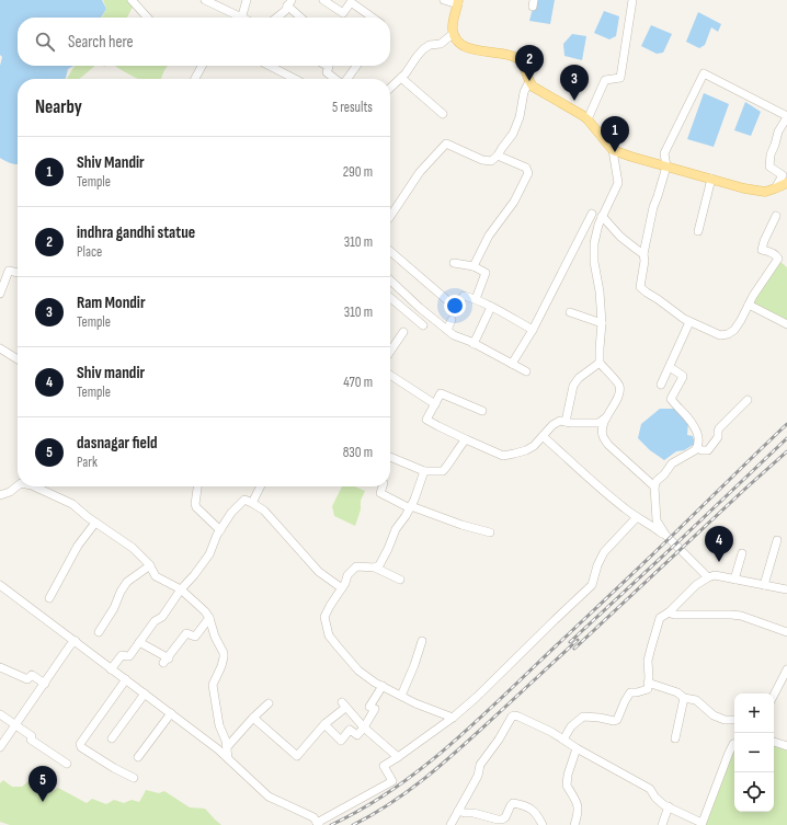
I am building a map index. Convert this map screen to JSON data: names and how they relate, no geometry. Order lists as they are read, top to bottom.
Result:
{
  "page": {
    "search": "Search here",
    "pins": [
      "2",
      "3",
      "1",
      "4",
      "5"
    ],
    "heading": ["Nearby", "5 results"],
    "list": [
      {
        "mark": "1",
        "name": "Shiv Mandir",
        "note": "Temple",
        "value": "290 m"
      },
      {
        "mark": "2",
        "name": "indhra gandhi statue",
        "note": "Place",
        "value": "310 m"
      },
      {
        "mark": "3",
        "name": "Ram Mondir",
        "note": "Temple",
        "value": "310 m"
      },
      {
        "mark": "4",
        "name": "Shiv mandir",
        "note": "Temple",
        "value": "470 m"
      },
      {
        "mark": "5",
        "name": "dasnagar field",
        "note": "Park",
        "value": "830 m"
      }
    ],
    "map_buttons": ["+", "−"]
  }
}
